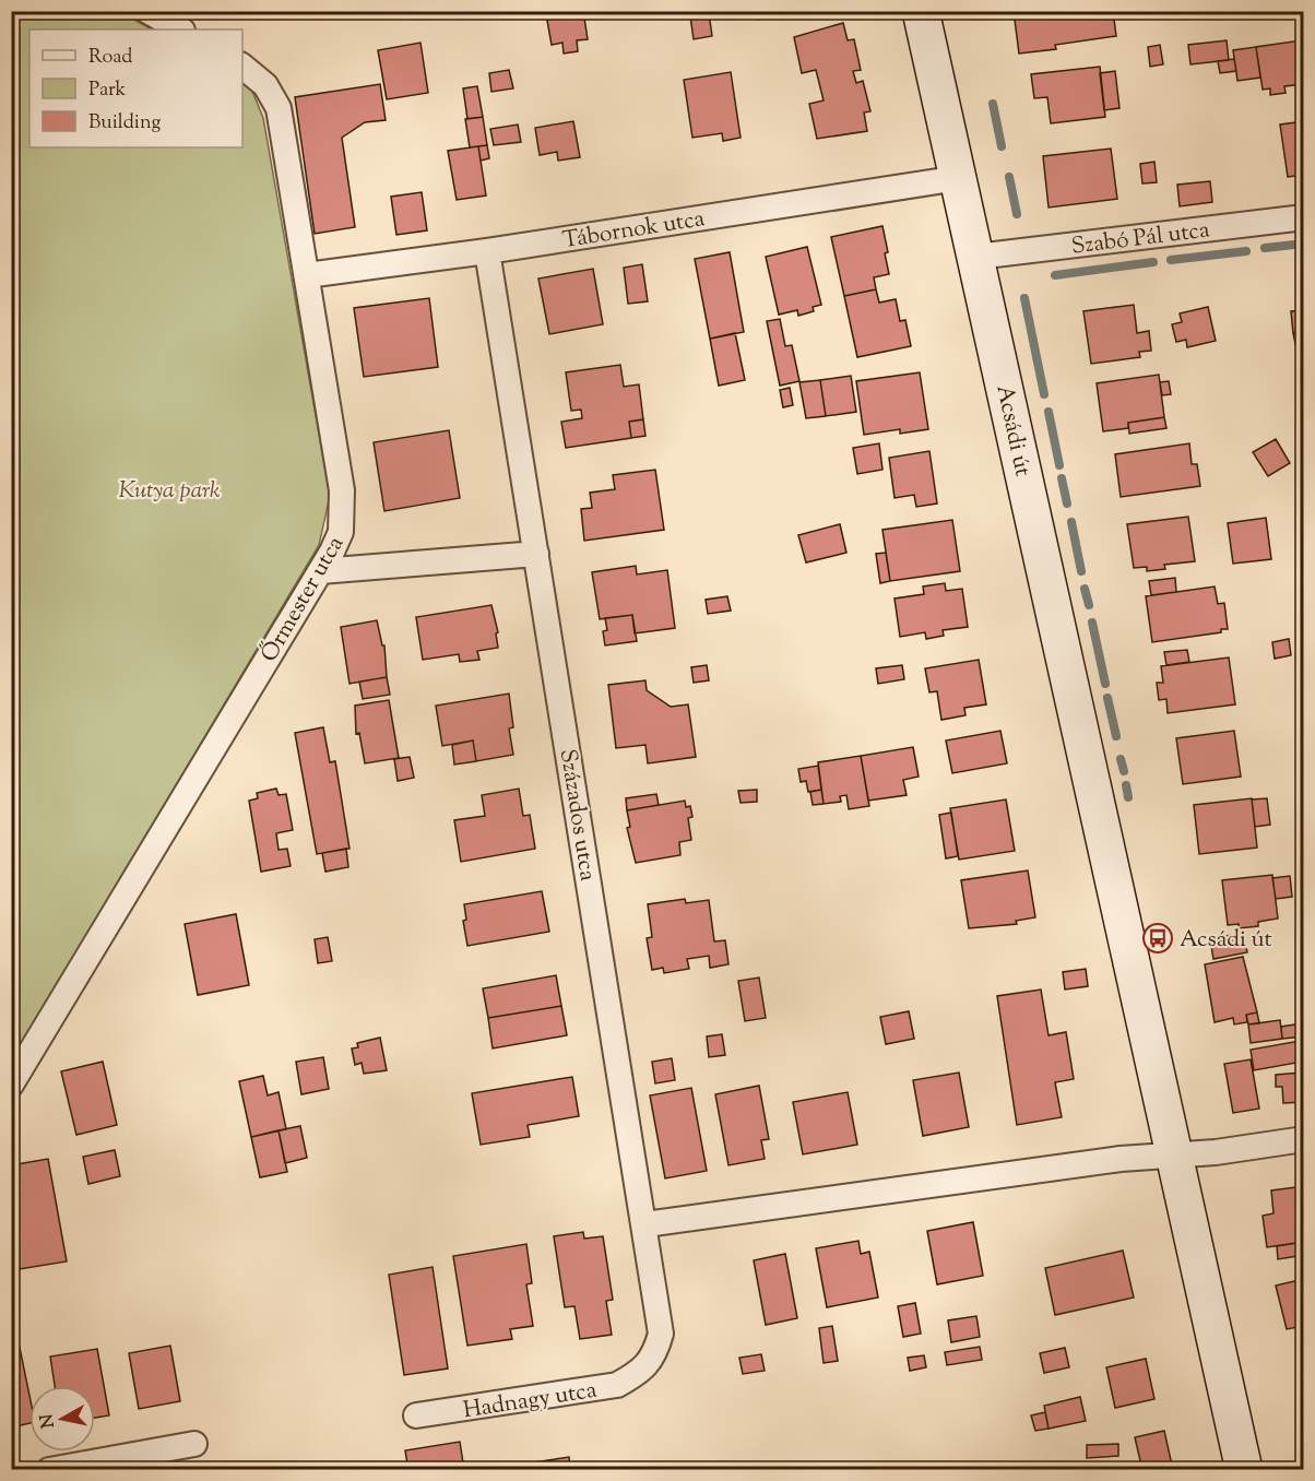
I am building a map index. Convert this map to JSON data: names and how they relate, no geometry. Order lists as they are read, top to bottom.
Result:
{
  "streets": {
    "main road": ["Acsádi út"],
    "street": [
      "Tábornok utca",
      "Szabó Pál utca",
      "Őrmester utca",
      "Százados utca",
      "Hadnagy utca"
    ]
  },
  "crossings": [
    ["Tábornok utca", "Acsádi út"],
    ["Tábornok utca", "Őrmester utca"],
    ["Tábornok utca", "Százados utca"],
    ["Szabó Pál utca", "Acsádi út"],
    ["Százados utca", "Hadnagy utca"]
  ],
  "parks": ["Kutya park"],
  "places": {
    "bus stop": ["Acsádi út"]
  },
  "legend": ["Road", "Park", "Building"],
  "north": "left"
}
